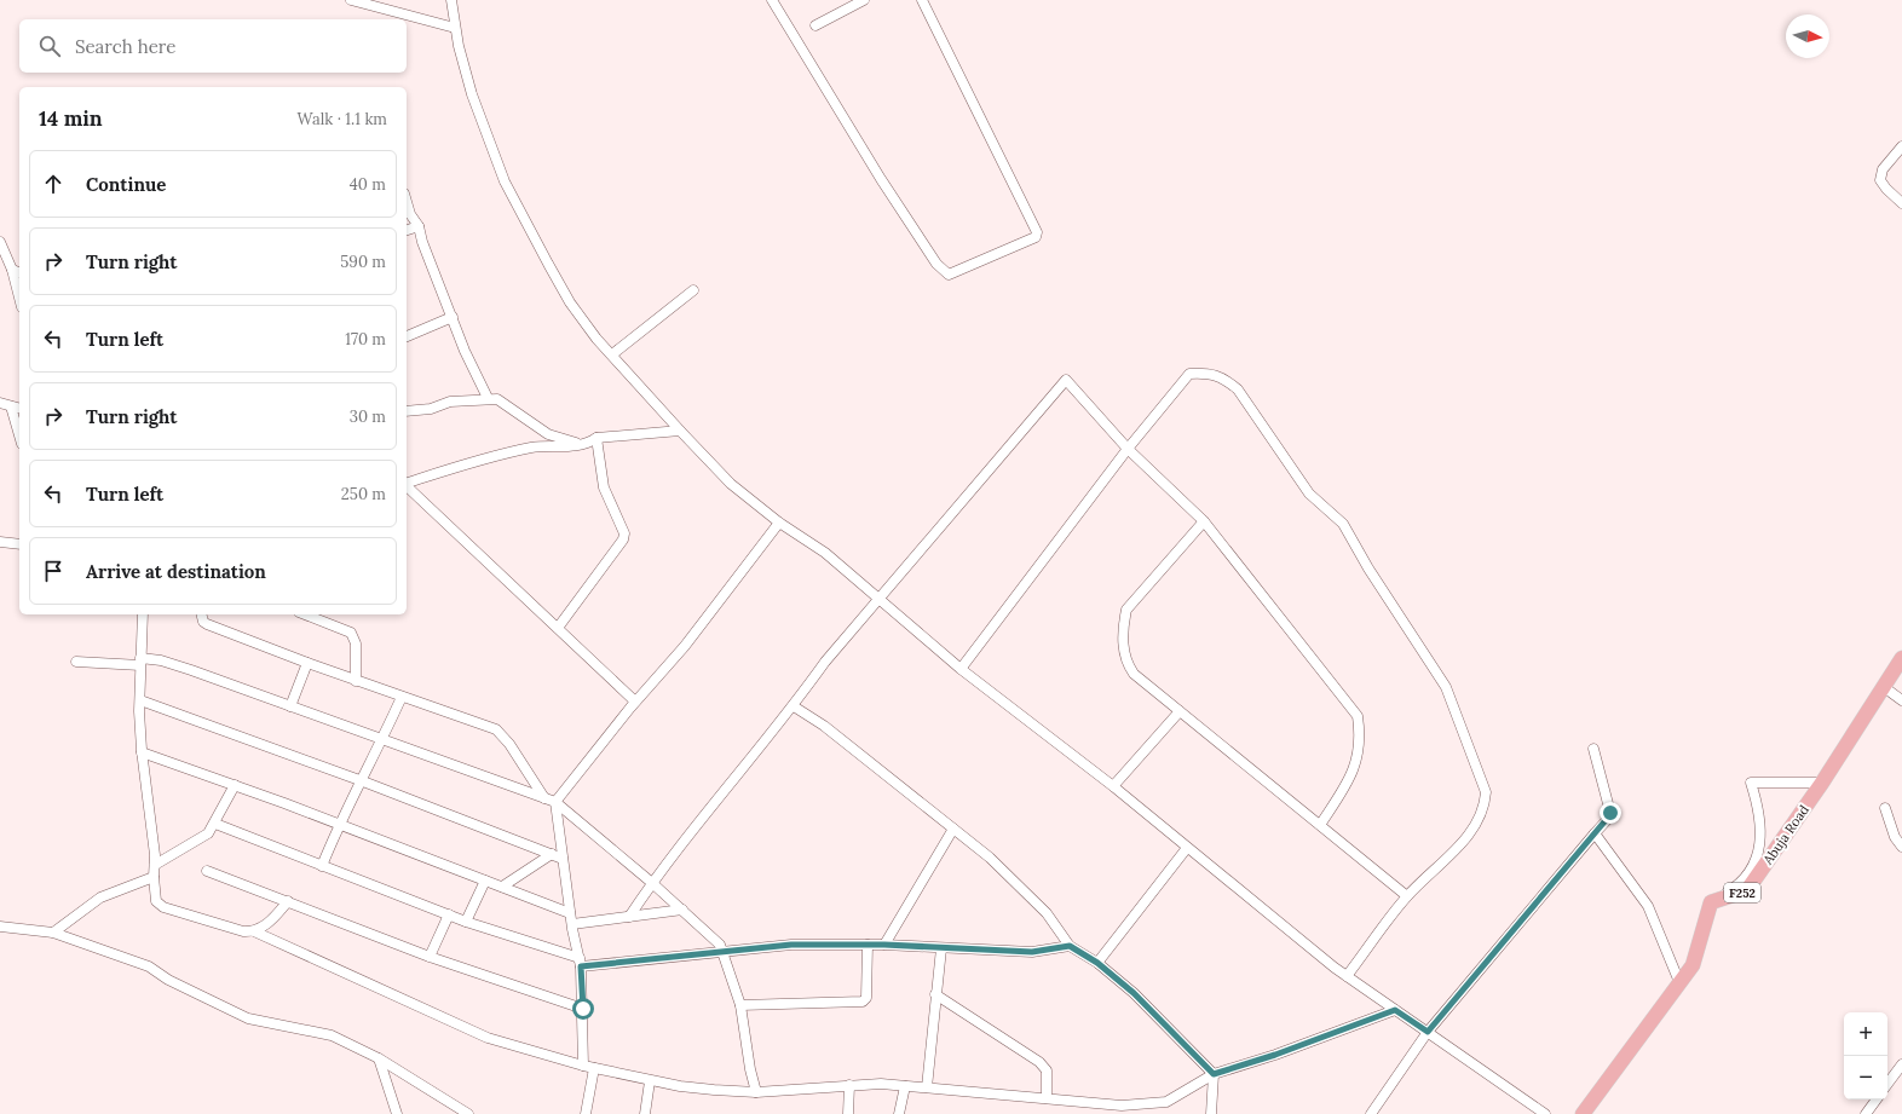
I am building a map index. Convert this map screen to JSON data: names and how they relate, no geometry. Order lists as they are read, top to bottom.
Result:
{
  "streets": {
    "main road": ["Abuja Road", "F252"]
  },
  "crossings": [
    ["Abuja Road", "F252"]
  ],
  "north": "right",
  "page": {
    "search": "Search here",
    "heading": ["14 min", "Walk · 1.1 km"],
    "list": [
      ["Continue", "40 m"],
      ["Turn right", "590 m"],
      ["Turn left", "170 m"],
      ["Turn right", "30 m"],
      ["Turn left", "250 m"],
      "Arrive at destination"
    ],
    "map_buttons": ["+", "−"]
  }
}
